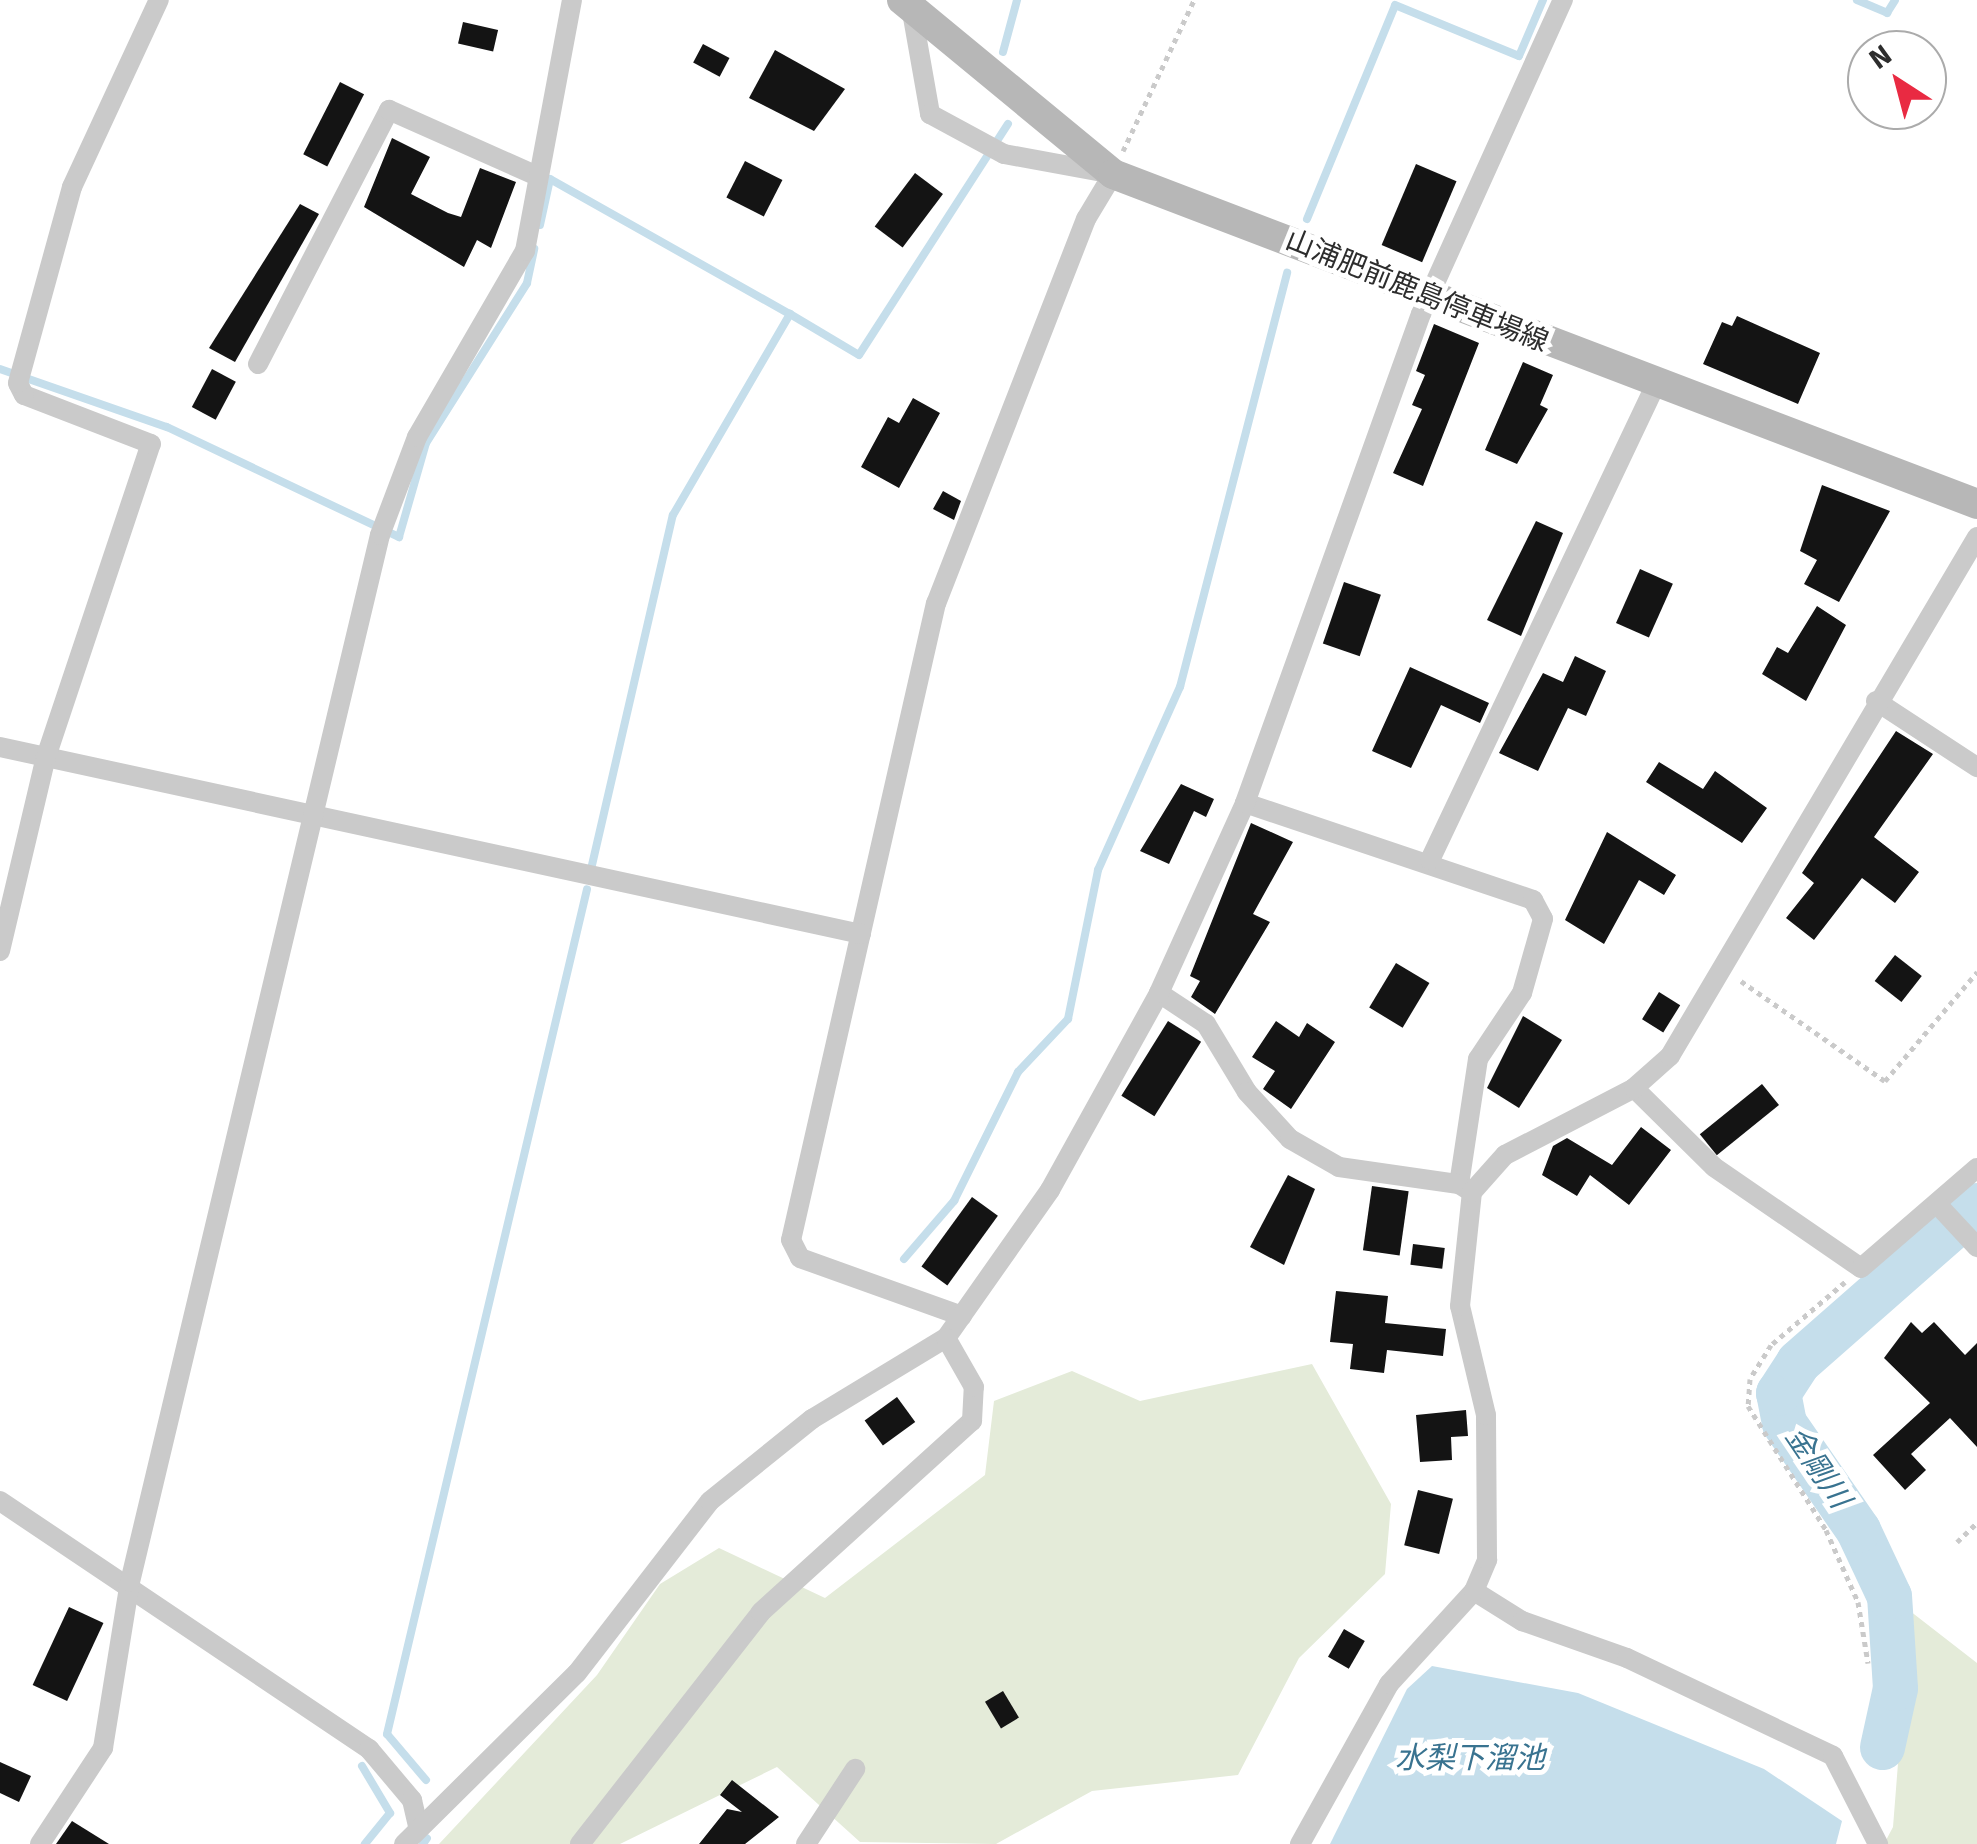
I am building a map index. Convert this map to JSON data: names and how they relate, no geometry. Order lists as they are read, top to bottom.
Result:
{
  "streets": {
    "main road": ["山浦肥前鹿島停車場線"]
  },
  "water": ["金剛川", "水梨下溜池"],
  "north": "top left"
}
